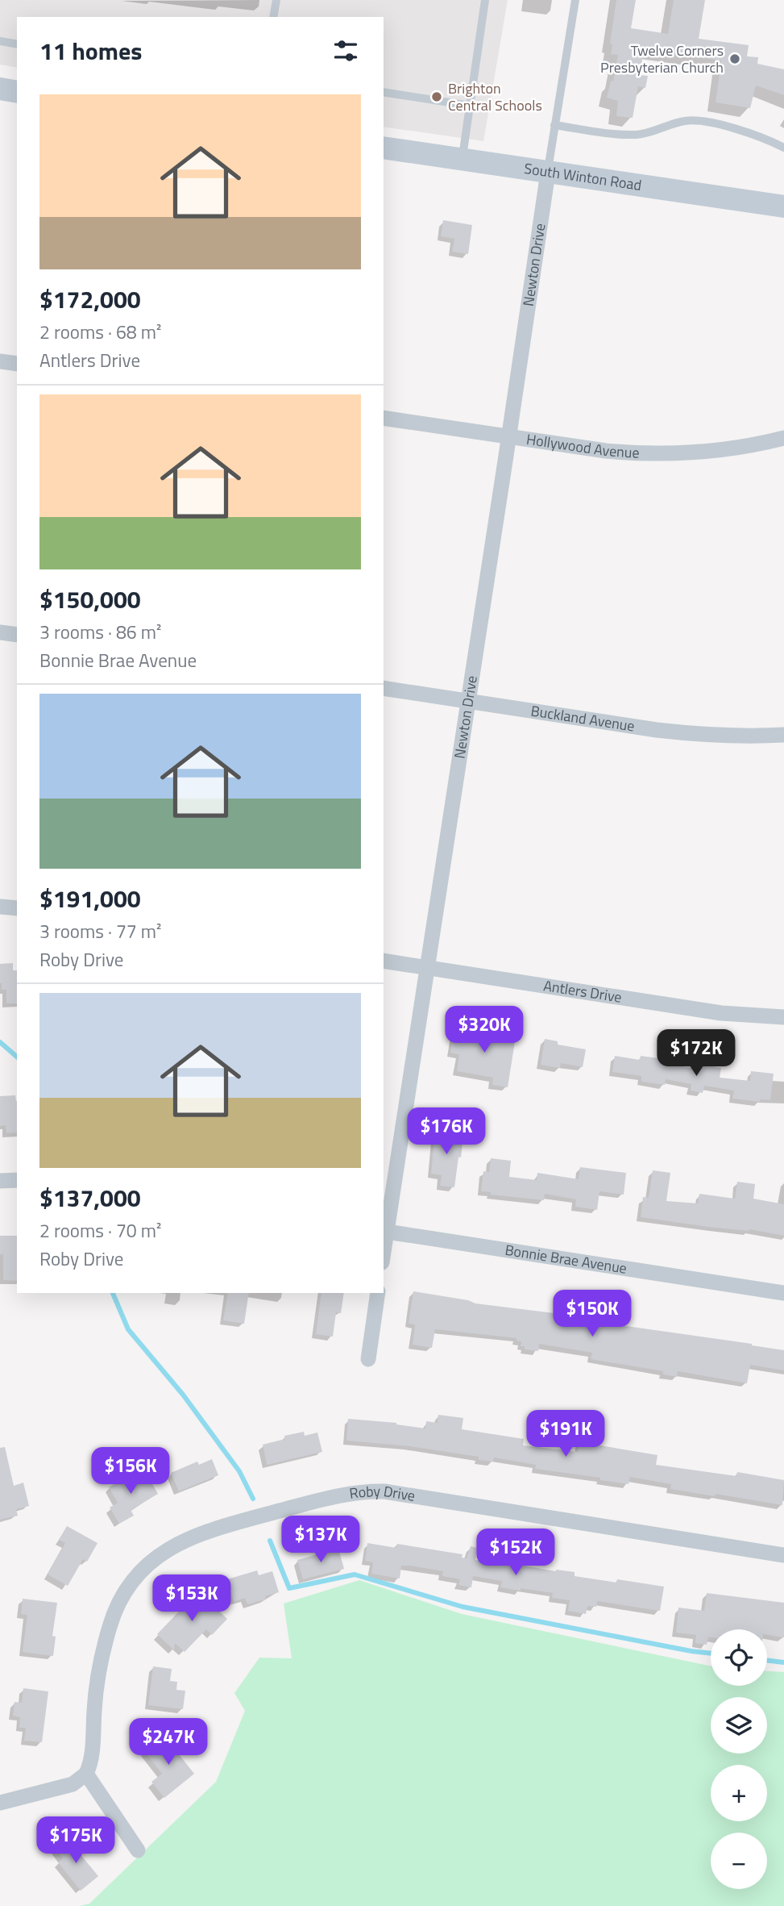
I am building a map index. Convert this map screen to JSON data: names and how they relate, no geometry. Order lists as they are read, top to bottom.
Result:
{
  "streets": {
    "main road": ["South Winton Road"],
    "street": [
      "Newton Drive",
      "Hollywood Avenue",
      "Buckland Avenue",
      "Antlers Drive",
      "Bonnie Brae Avenue",
      "Roby Drive"
    ]
  },
  "crossings": [
    ["South Winton Road", "Newton Drive"],
    ["Newton Drive", "Hollywood Avenue"],
    ["Newton Drive", "Buckland Avenue"],
    ["Newton Drive", "Antlers Drive"],
    ["Newton Drive", "Bonnie Brae Avenue"]
  ],
  "places": ["Twelve Corners Presbyterian Church", "Brighton Central Schools"],
  "page": {
    "heading": "11 homes",
    "list": [
      {
        "name": "$172,000",
        "note": "2 rooms · 68 m² · Antlers Drive"
      },
      {
        "name": "$150,000",
        "note": "3 rooms · 86 m² · Bonnie Brae Avenue"
      },
      {
        "name": "$191,000",
        "note": "3 rooms · 77 m² · Roby Drive"
      },
      {
        "name": "$137,000",
        "note": "2 rooms · 70 m² · Roby Drive"
      }
    ],
    "price": [
      "$320K",
      "$172K",
      "$176K",
      "$150K",
      "$191K",
      "$156K",
      "$137K",
      "$152K",
      "$153K",
      "$247K",
      "$175K"
    ],
    "map_buttons": ["+", "−"]
  }
}
